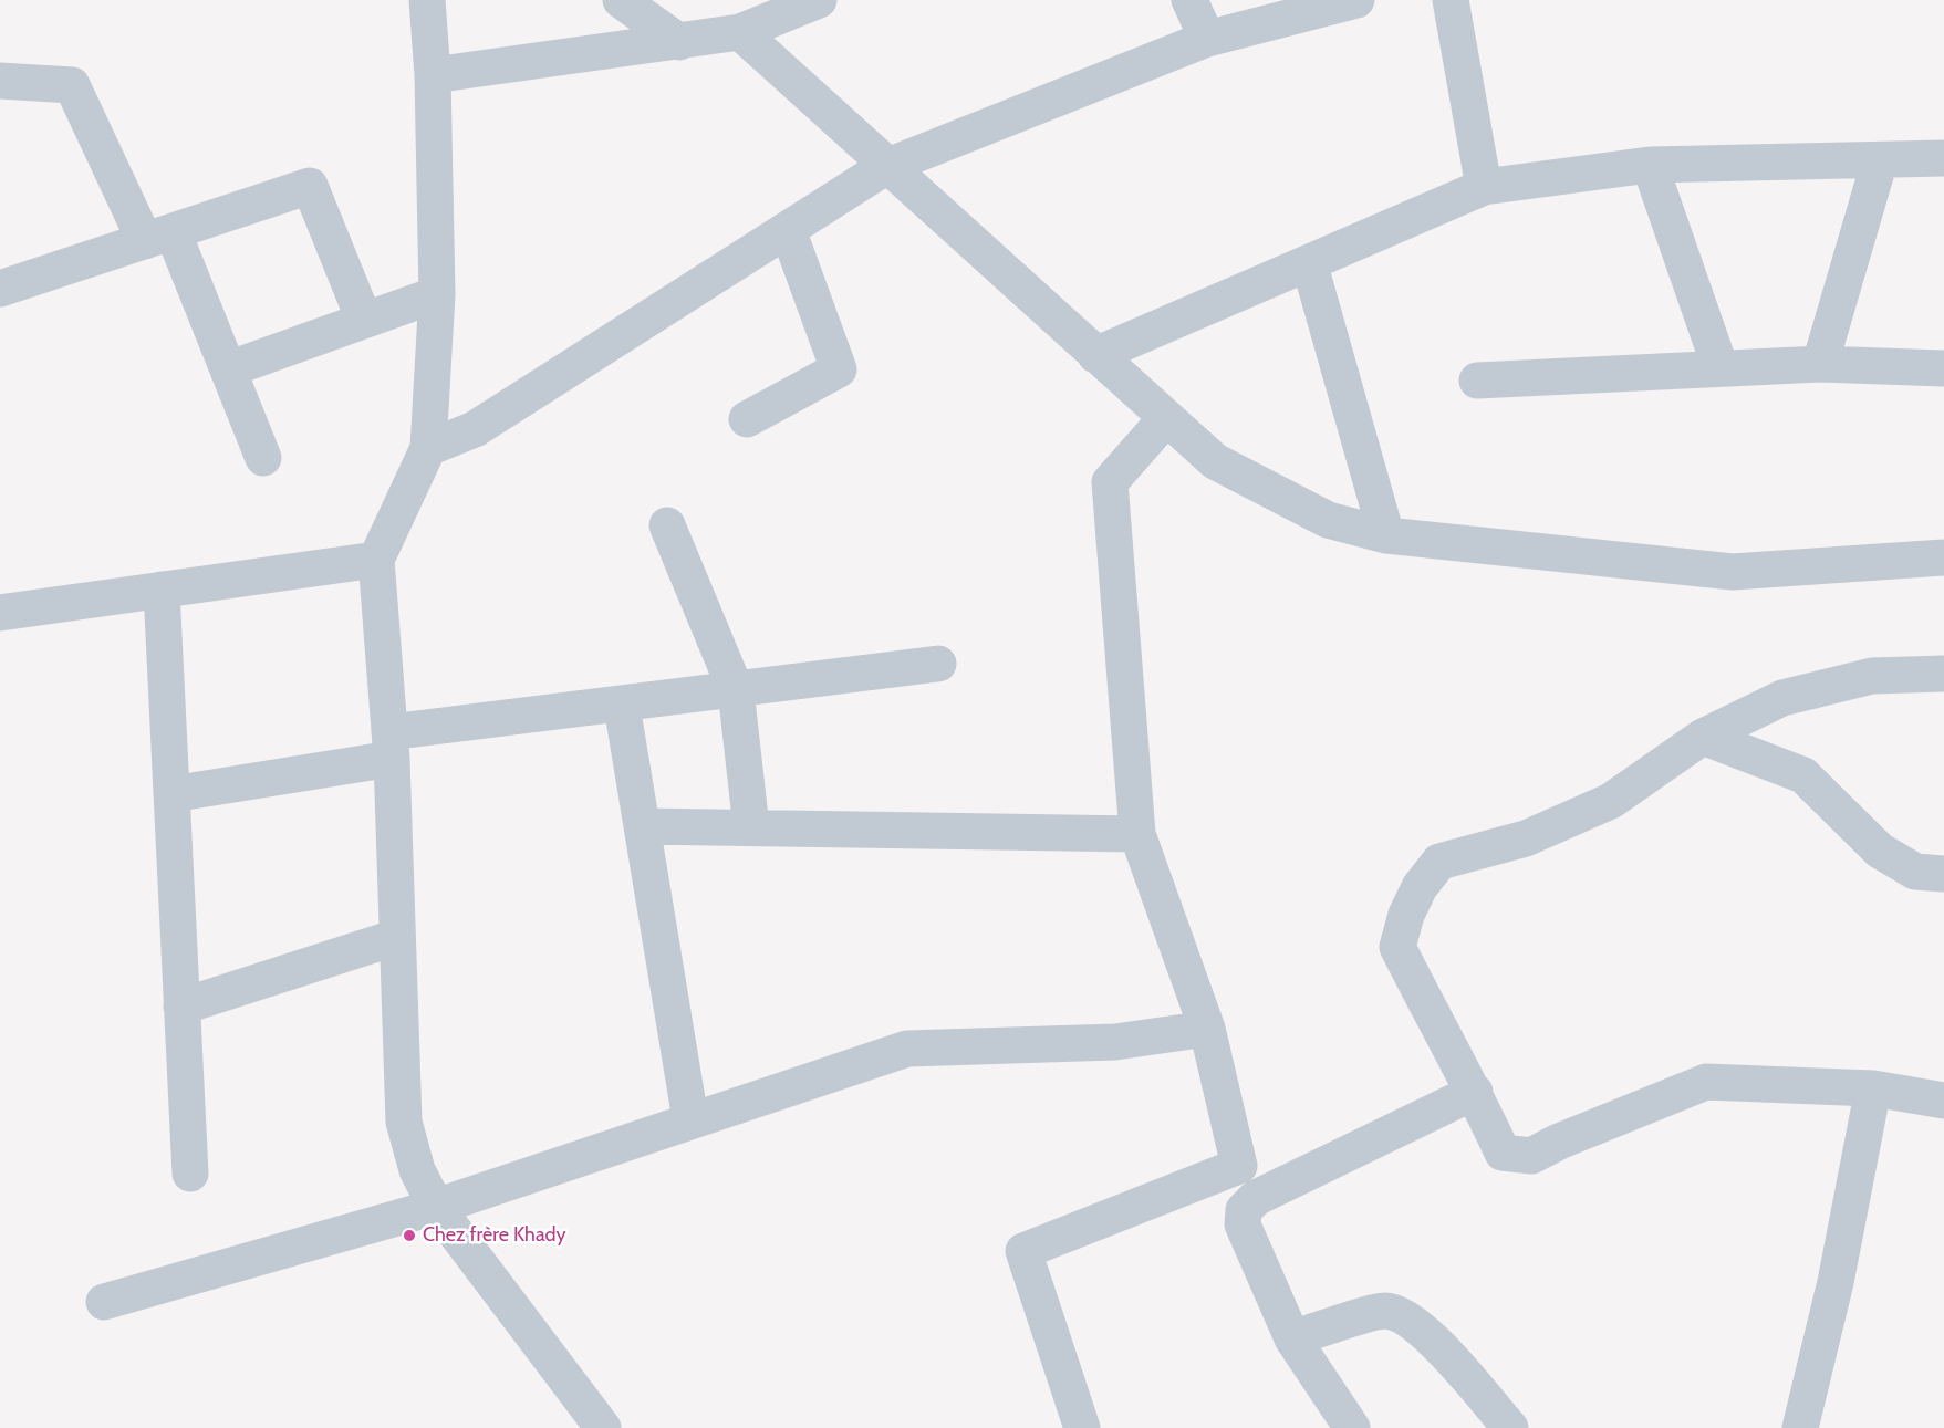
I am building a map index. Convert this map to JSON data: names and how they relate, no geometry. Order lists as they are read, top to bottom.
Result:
{
  "places": ["Chez frère Khady"]
}
